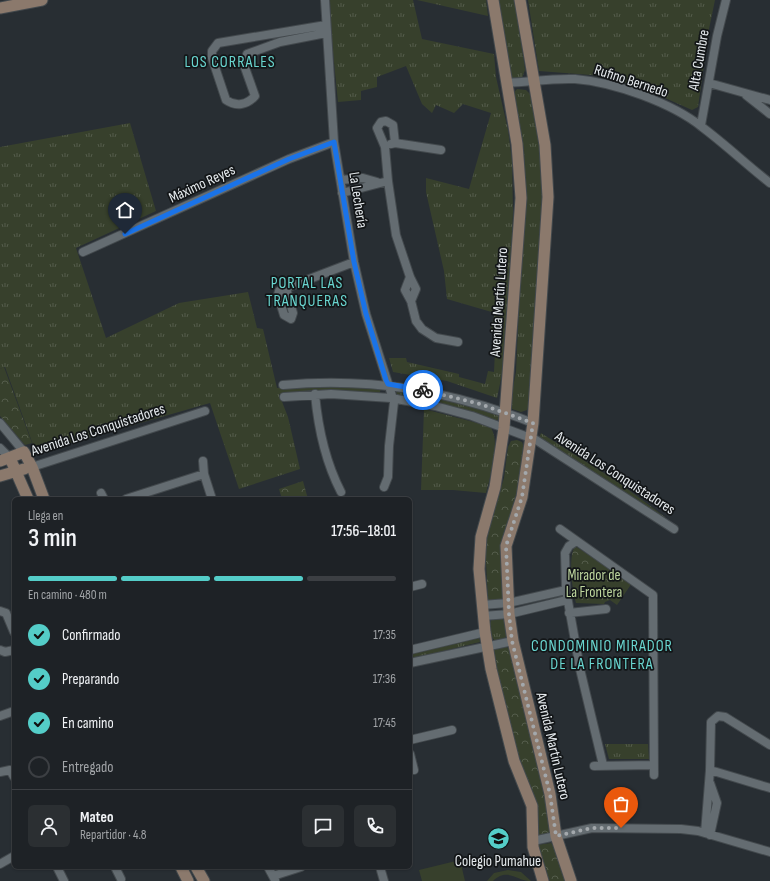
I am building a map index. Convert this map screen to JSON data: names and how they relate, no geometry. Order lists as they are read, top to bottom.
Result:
{
  "streets": {
    "street": [
      "Alta Cumbre",
      "Rufino Bernedo",
      "Máximo Reyes",
      "La Lechería",
      "Avenida Martín Lutero",
      "Avenida Los Conquistadores"
    ]
  },
  "crossings": [
    ["Alta Cumbre", "Rufino Bernedo"],
    ["Rufino Bernedo", "Avenida Martín Lutero"],
    ["Máximo Reyes", "La Lechería"],
    ["La Lechería", "Avenida Los Conquistadores"],
    ["Avenida Martín Lutero", "Avenida Los Conquistadores"]
  ],
  "districts": ["LOS CORRALES", "PORTAL LAS TRANQUERAS", "CONDOMINIO MIRADOR DE LA FRONTERA"],
  "parks": ["Mirador de La Frontera"],
  "places": {
    "school or university": ["Colegio Pumahue"]
  },
  "page": {
    "heading": ["3 min", "Llega en", "17:56–18:01"],
    "panel": ["Mateo", "Repartidor · 4.8"],
    "bar": "En camino · 480 m",
    "list": [
      ["Confirmado", "17:35"],
      ["Preparando", "17:36"],
      ["En camino", "17:45"],
      "Entregado"
    ]
  }
}
